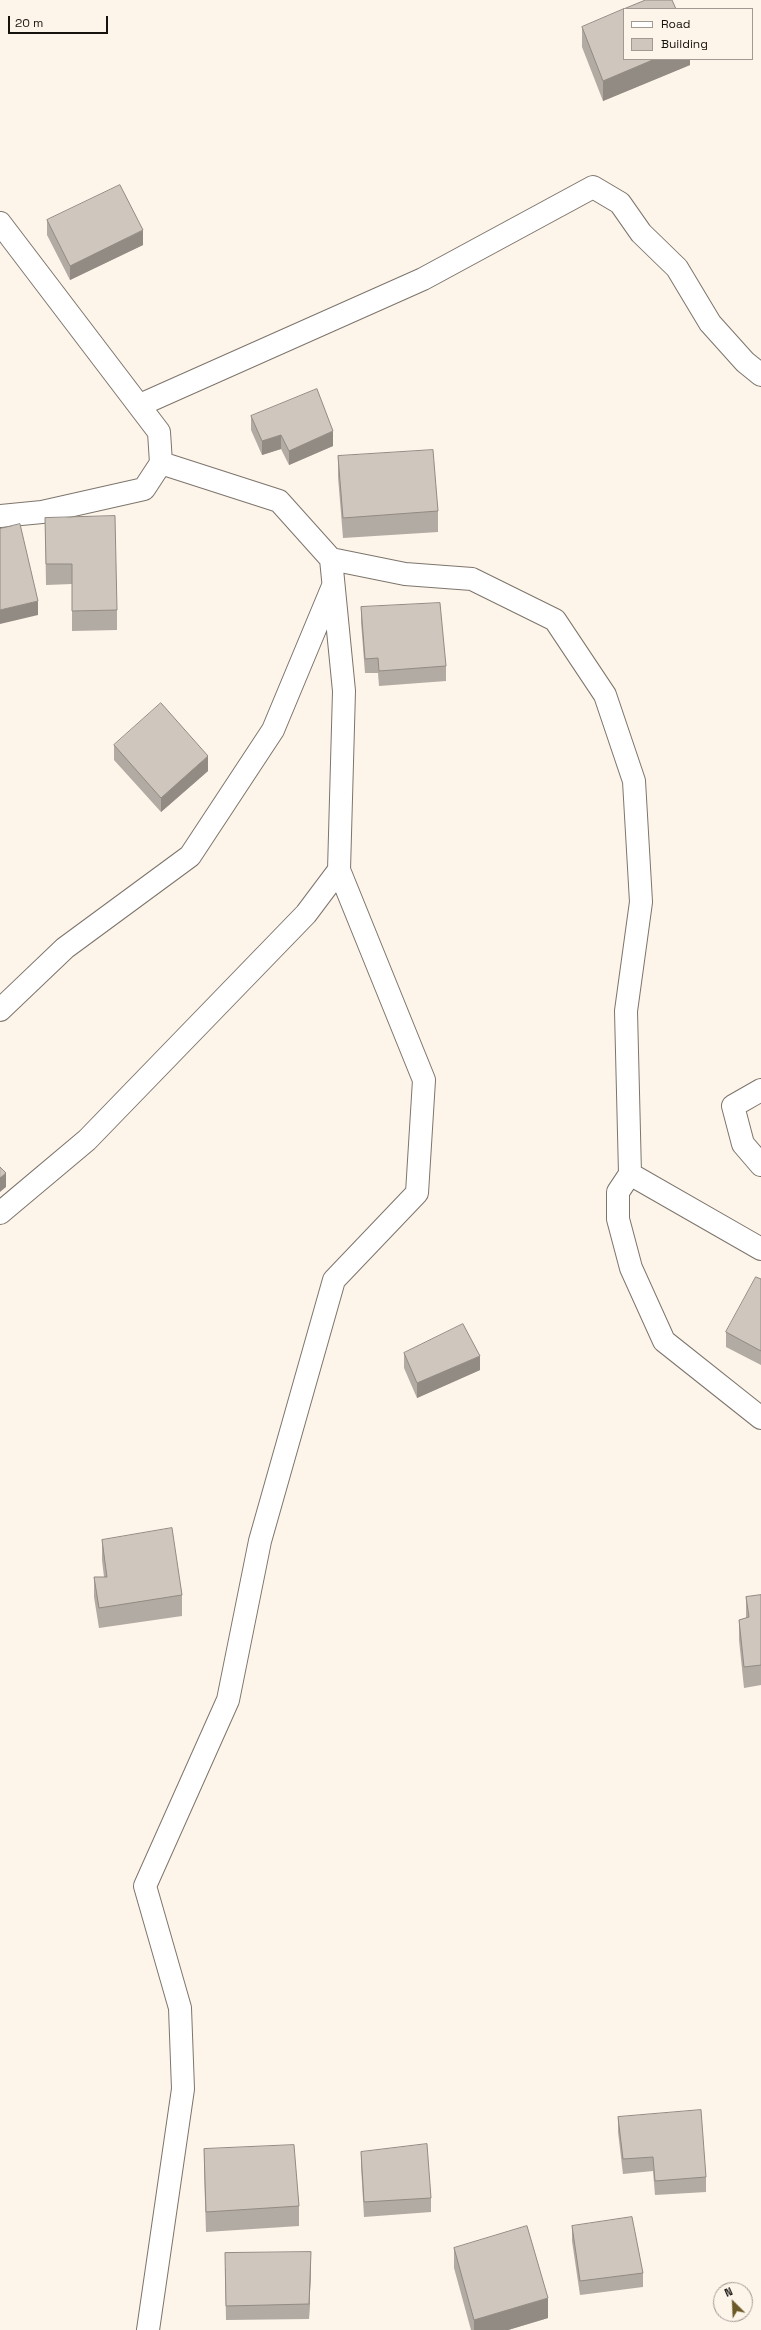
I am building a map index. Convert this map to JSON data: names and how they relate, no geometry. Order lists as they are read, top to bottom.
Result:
{
  "legend": ["Road", "Building"],
  "scale_bar": "20 m",
  "north": "top left"
}
